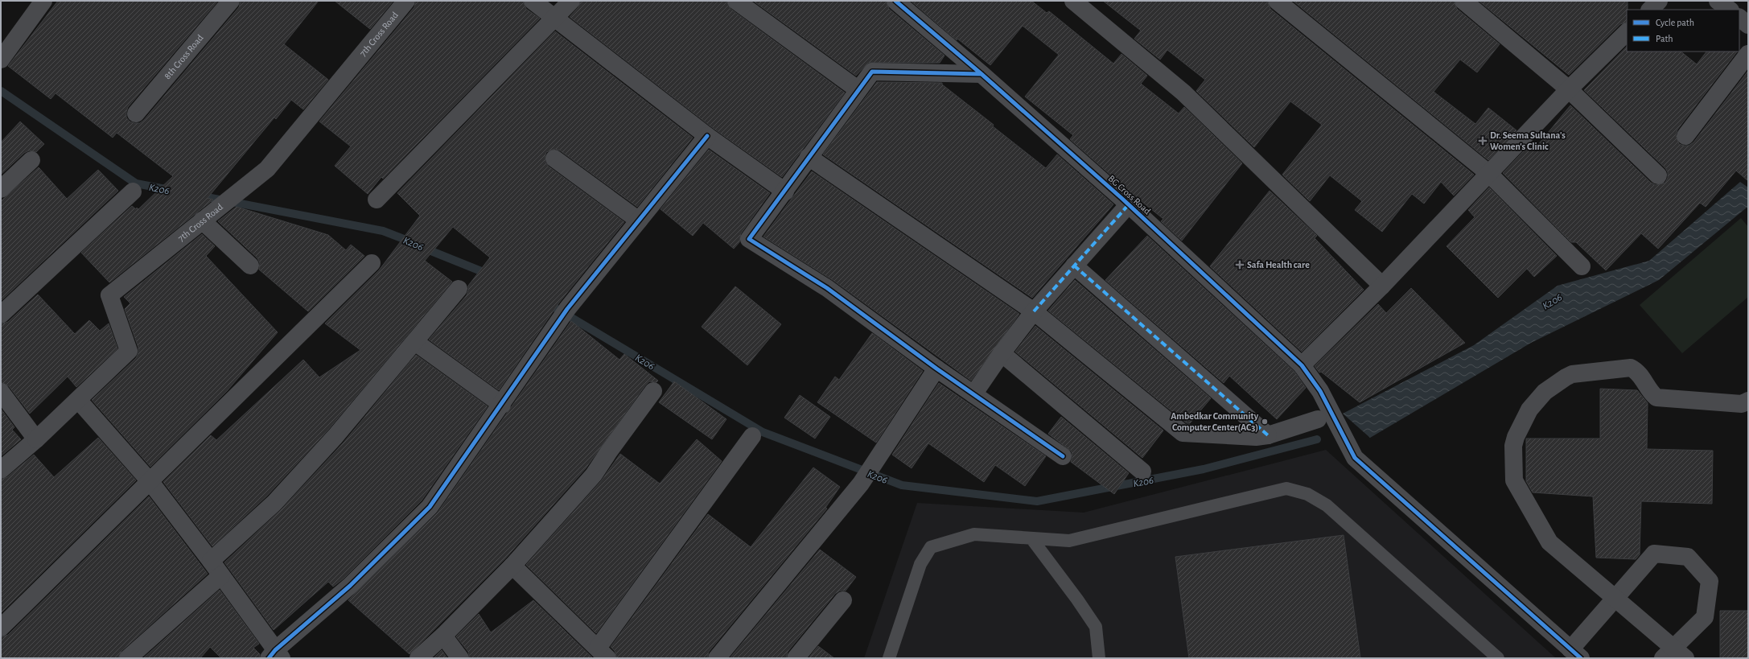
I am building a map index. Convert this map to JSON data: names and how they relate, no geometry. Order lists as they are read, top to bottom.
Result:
{
  "streets": {
    "street": ["7th Cross Road", "8th Cross Road", "BG Cross Road"]
  },
  "water": ["K206"],
  "places": {
    "health": ["Dr. Seema Sultana's Women's Clinic", "Safa Health care"],
    "other": ["Ambedkar Community Computer Center(AC3)"]
  },
  "legend": ["Cycle path", "Path"]
}
